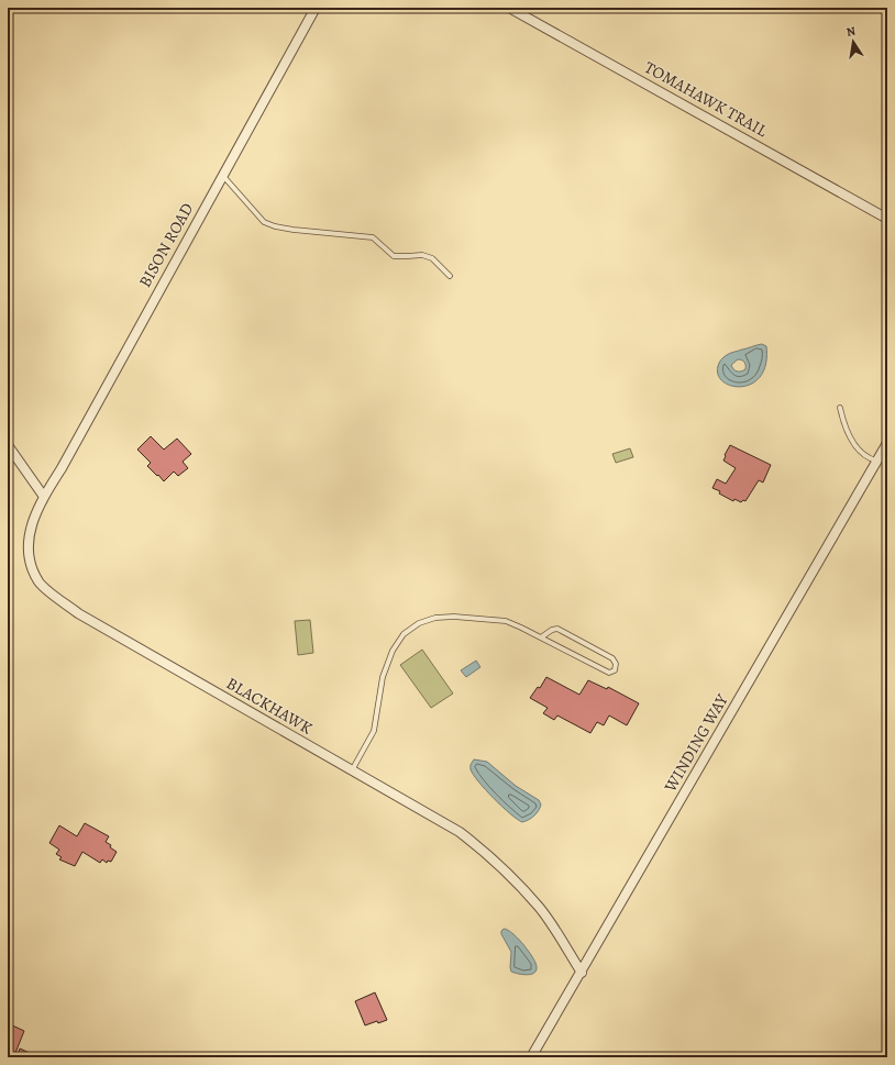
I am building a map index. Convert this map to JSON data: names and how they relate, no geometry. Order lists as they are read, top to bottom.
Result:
{
  "streets": {
    "street": [
      "TOMAHAWK TRAIL",
      "BISON ROAD",
      "BLACKHAWK",
      "WINDING WAY"
    ]
  },
  "crossings": [
    ["BISON ROAD", "BLACKHAWK"],
    ["BLACKHAWK", "WINDING WAY"]
  ],
  "north": "top"
}
